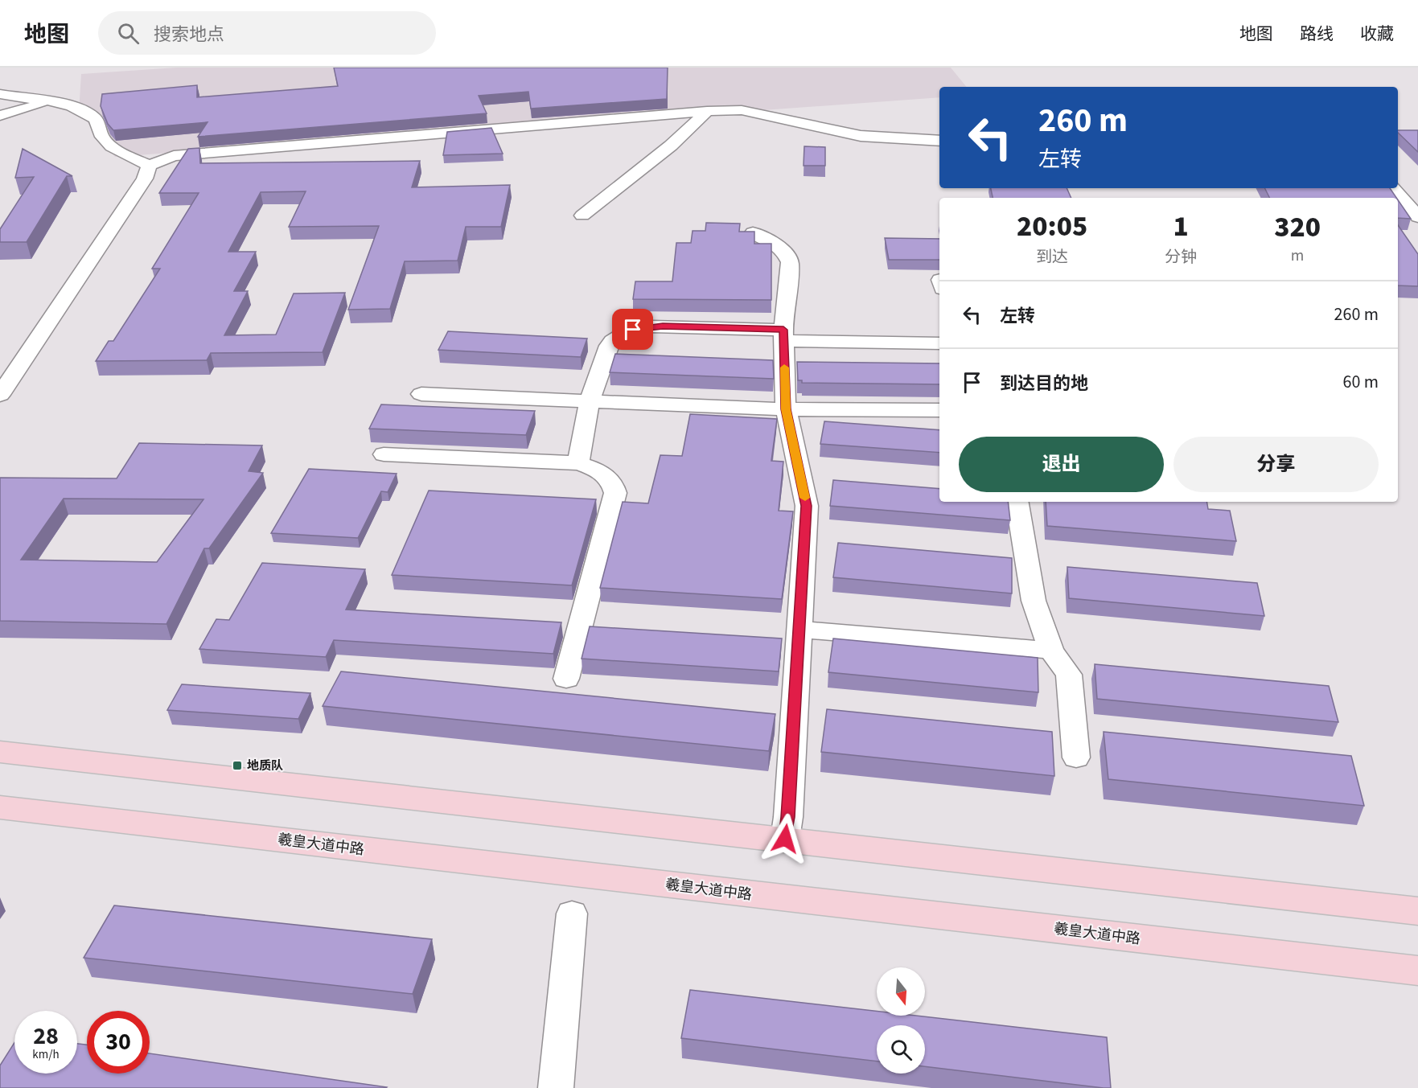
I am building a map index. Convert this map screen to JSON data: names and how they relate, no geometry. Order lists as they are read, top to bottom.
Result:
{
  "streets": {
    "main road": ["羲皇大道中路"]
  },
  "places": {
    "transit": ["地质队"]
  },
  "north": "bottom",
  "page": {
    "header": "地图",
    "search": "搜索地点",
    "nav": ["地图", "路线", "收藏"],
    "turn": ["260 m", "左转"],
    "eta": [
      "20:05",
      "到达",
      "1",
      "分钟",
      "320",
      "m"
    ],
    "list": [
      {
        "name": "左转",
        "value": "260 m"
      },
      {
        "name": "到达目的地",
        "value": "60 m"
      }
    ],
    "buttons": ["退出", "分享"],
    "speed": "28 km/h",
    "limit": "30"
  }
}
